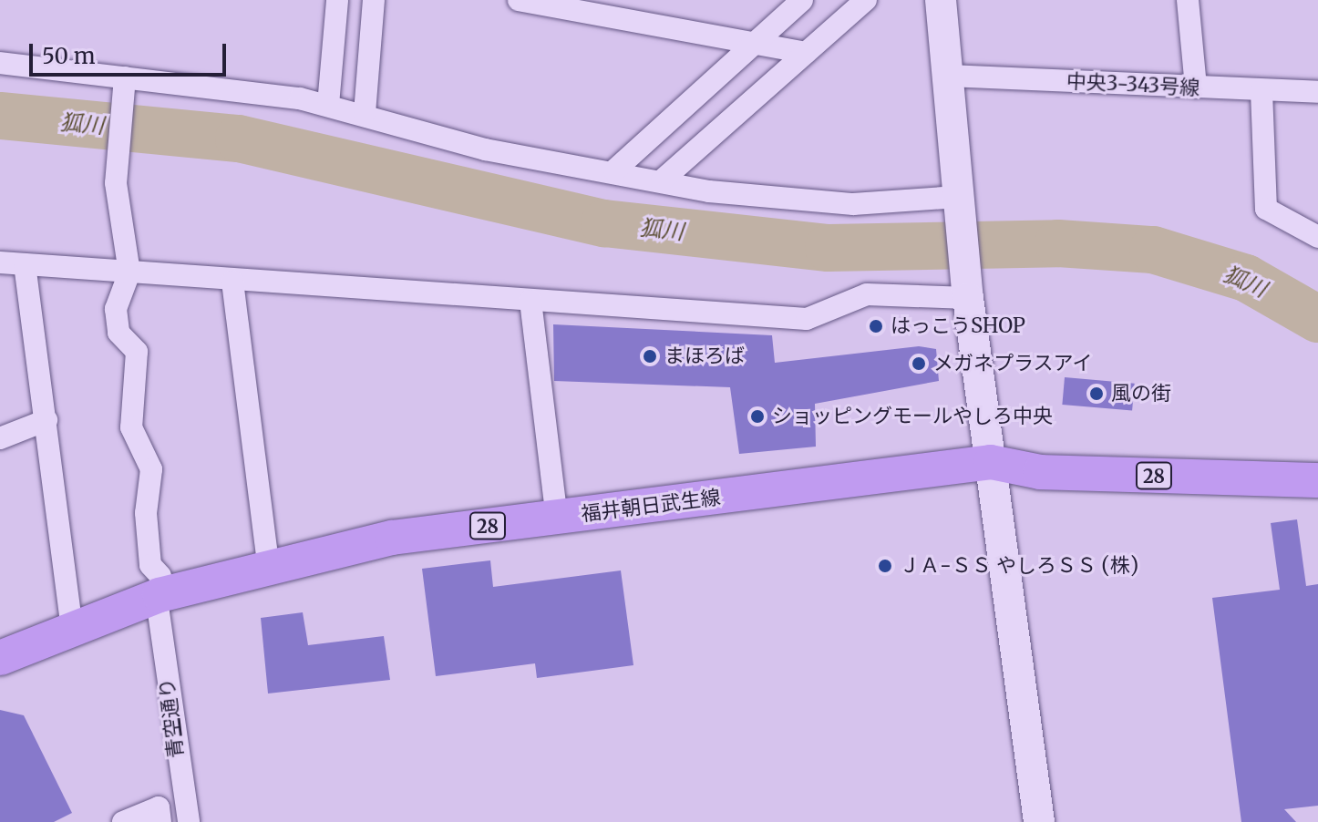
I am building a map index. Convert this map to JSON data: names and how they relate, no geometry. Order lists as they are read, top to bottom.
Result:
{
  "streets": {
    "main road": ["28", "福井朝日武生線"],
    "street": ["中央3-343号線", "青空通り"]
  },
  "water": ["狐川"],
  "places": [
    "はっこうSHOP",
    "まほろば",
    "メガネプラスアイ",
    "風の街",
    "ショッピングモールやしろ中央",
    "ＪＡ-ＳＳ やしろＳＳ (株)"
  ],
  "scale_bar": "50 m"
}
